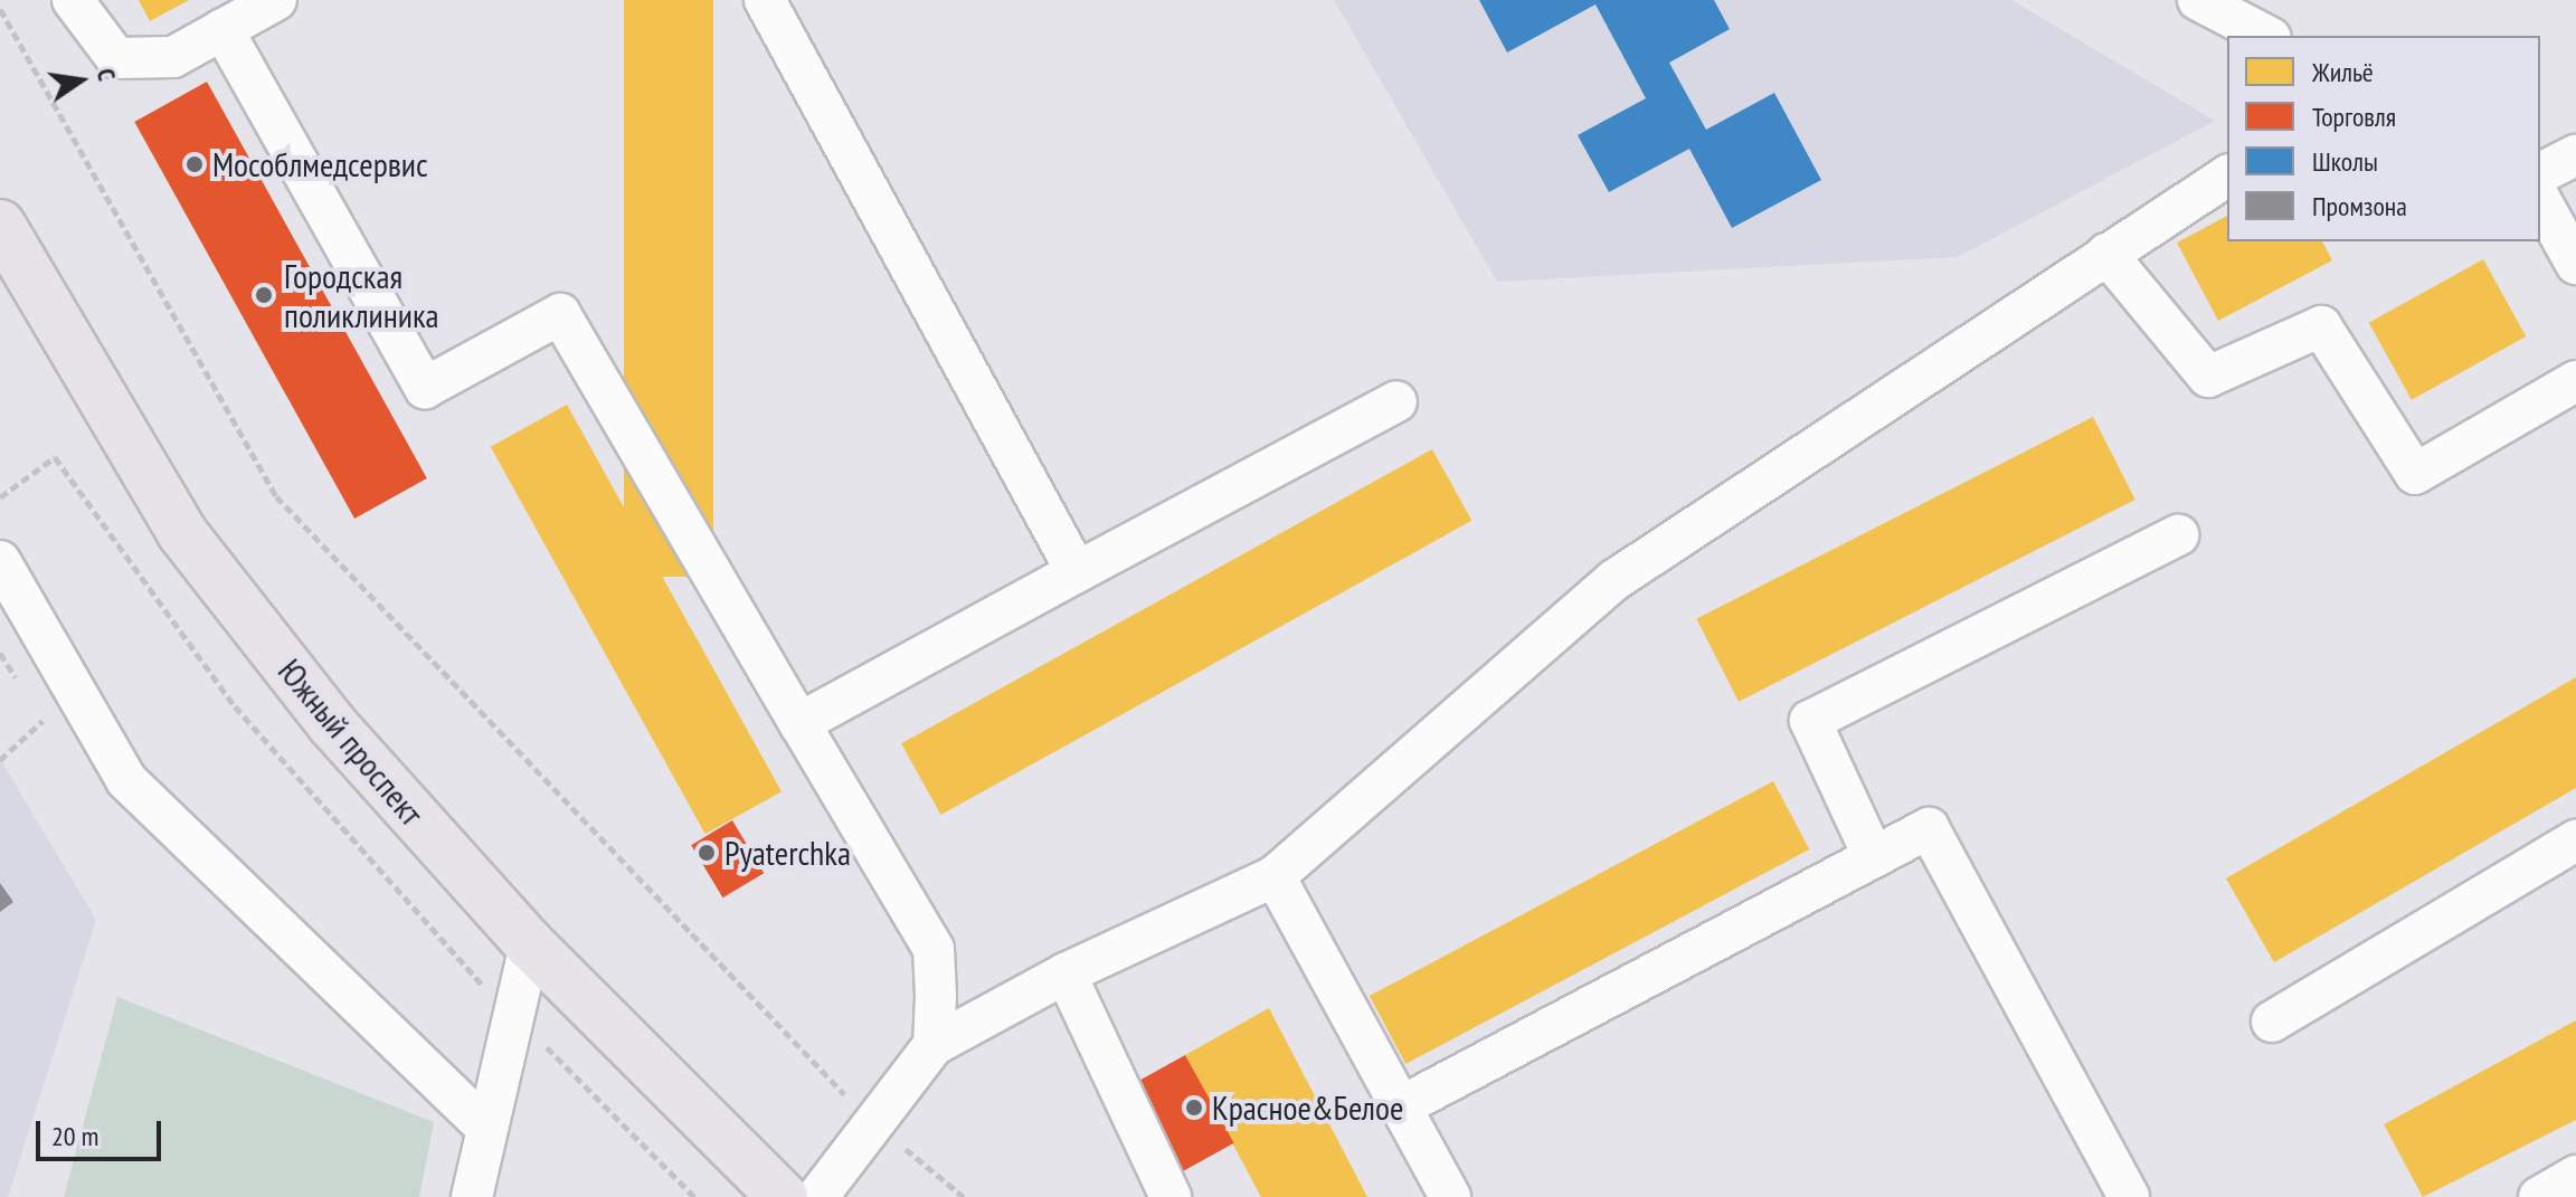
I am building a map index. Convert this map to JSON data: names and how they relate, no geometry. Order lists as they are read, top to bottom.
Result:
{
  "streets": {
    "main road": ["Южный проспект"]
  },
  "places": [
    "Мособлмедсервис",
    "Городская поликлиника",
    "Pyaterchka",
    "Красное&Белое"
  ],
  "legend": [
    "Жильё",
    "Торговля",
    "Школы",
    "Промзона"
  ],
  "scale_bar": "20 m",
  "north": "right"
}
